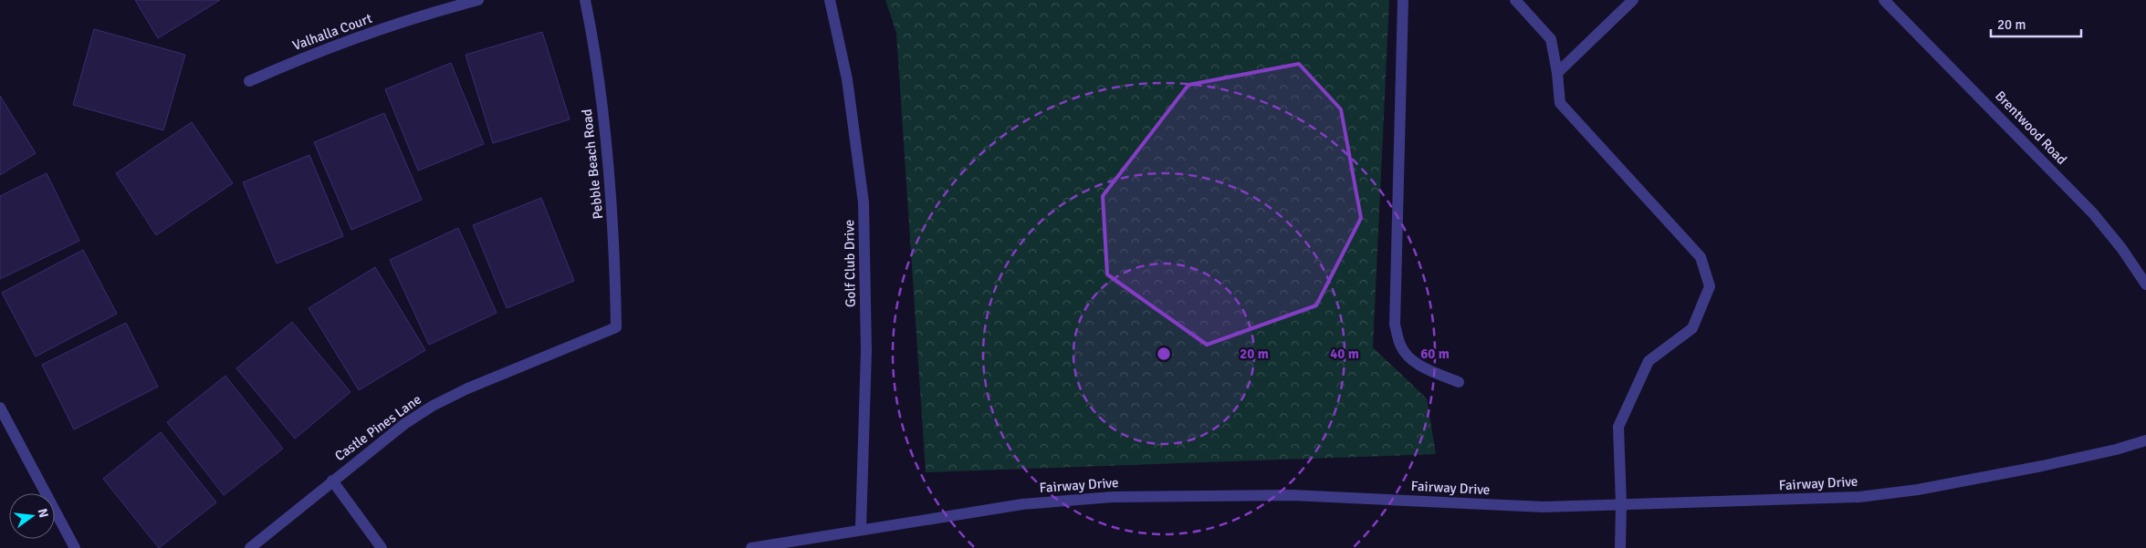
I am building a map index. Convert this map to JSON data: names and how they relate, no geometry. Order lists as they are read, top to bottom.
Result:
{
  "streets": {
    "street": [
      "Valhalla Court",
      "Brentwood Road",
      "Pebble Beach Road",
      "Golf Club Drive",
      "Castle Pines Lane",
      "Fairway Drive"
    ]
  },
  "crossings": [
    ["Pebble Beach Road", "Castle Pines Lane"],
    ["Golf Club Drive", "Fairway Drive"]
  ],
  "scale_bar": "20 m",
  "north": "right",
  "rings": ["20 m", "40 m", "60 m"]
}
